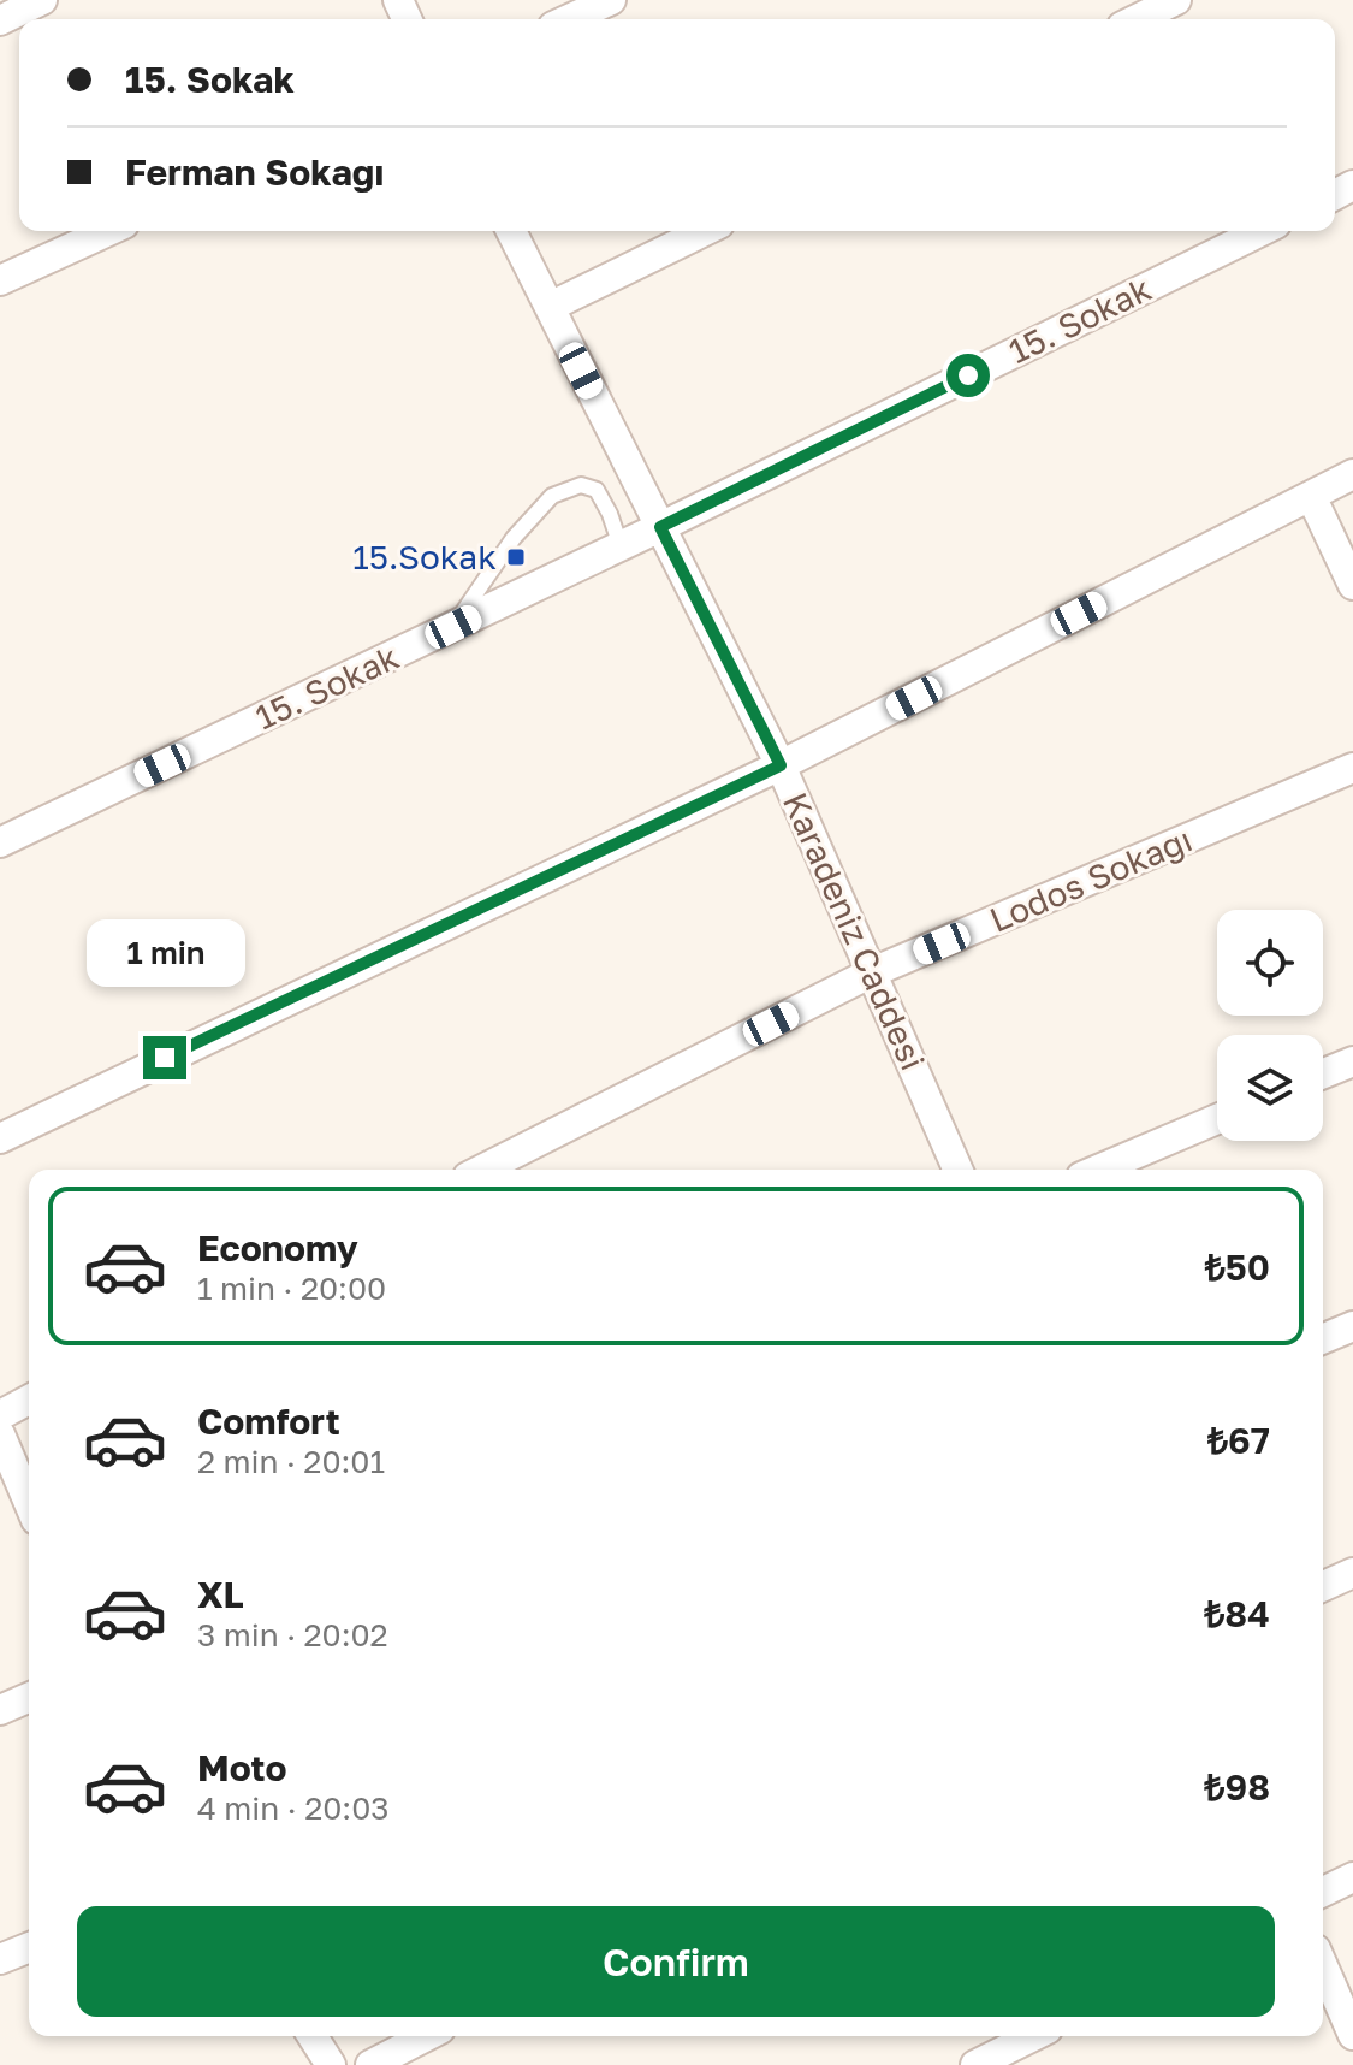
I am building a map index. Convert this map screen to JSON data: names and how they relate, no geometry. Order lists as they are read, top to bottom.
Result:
{
  "streets": {
    "street": ["15. Sokak", "Lodos Sokağı", "Karadeniz Caddesi"]
  },
  "crossings": [
    ["15. Sokak", "Karadeniz Caddesi"],
    ["Lodos Sokağı", "Karadeniz Caddesi"]
  ],
  "places": {
    "transit": ["15.Sokak"]
  },
  "page": {
    "banner": ["15. Sokak", "Ferman Sokağı"],
    "bubble": "1 min",
    "list": [
      {
        "name": "Economy",
        "note": "1 min · 20:00",
        "value": "₺50"
      },
      {
        "name": "Comfort",
        "note": "2 min · 20:01",
        "value": "₺67"
      },
      {
        "name": "XL",
        "note": "3 min · 20:02",
        "value": "₺84"
      },
      {
        "name": "Moto",
        "note": "4 min · 20:03",
        "value": "₺98"
      }
    ],
    "buttons": "Confirm"
  }
}
